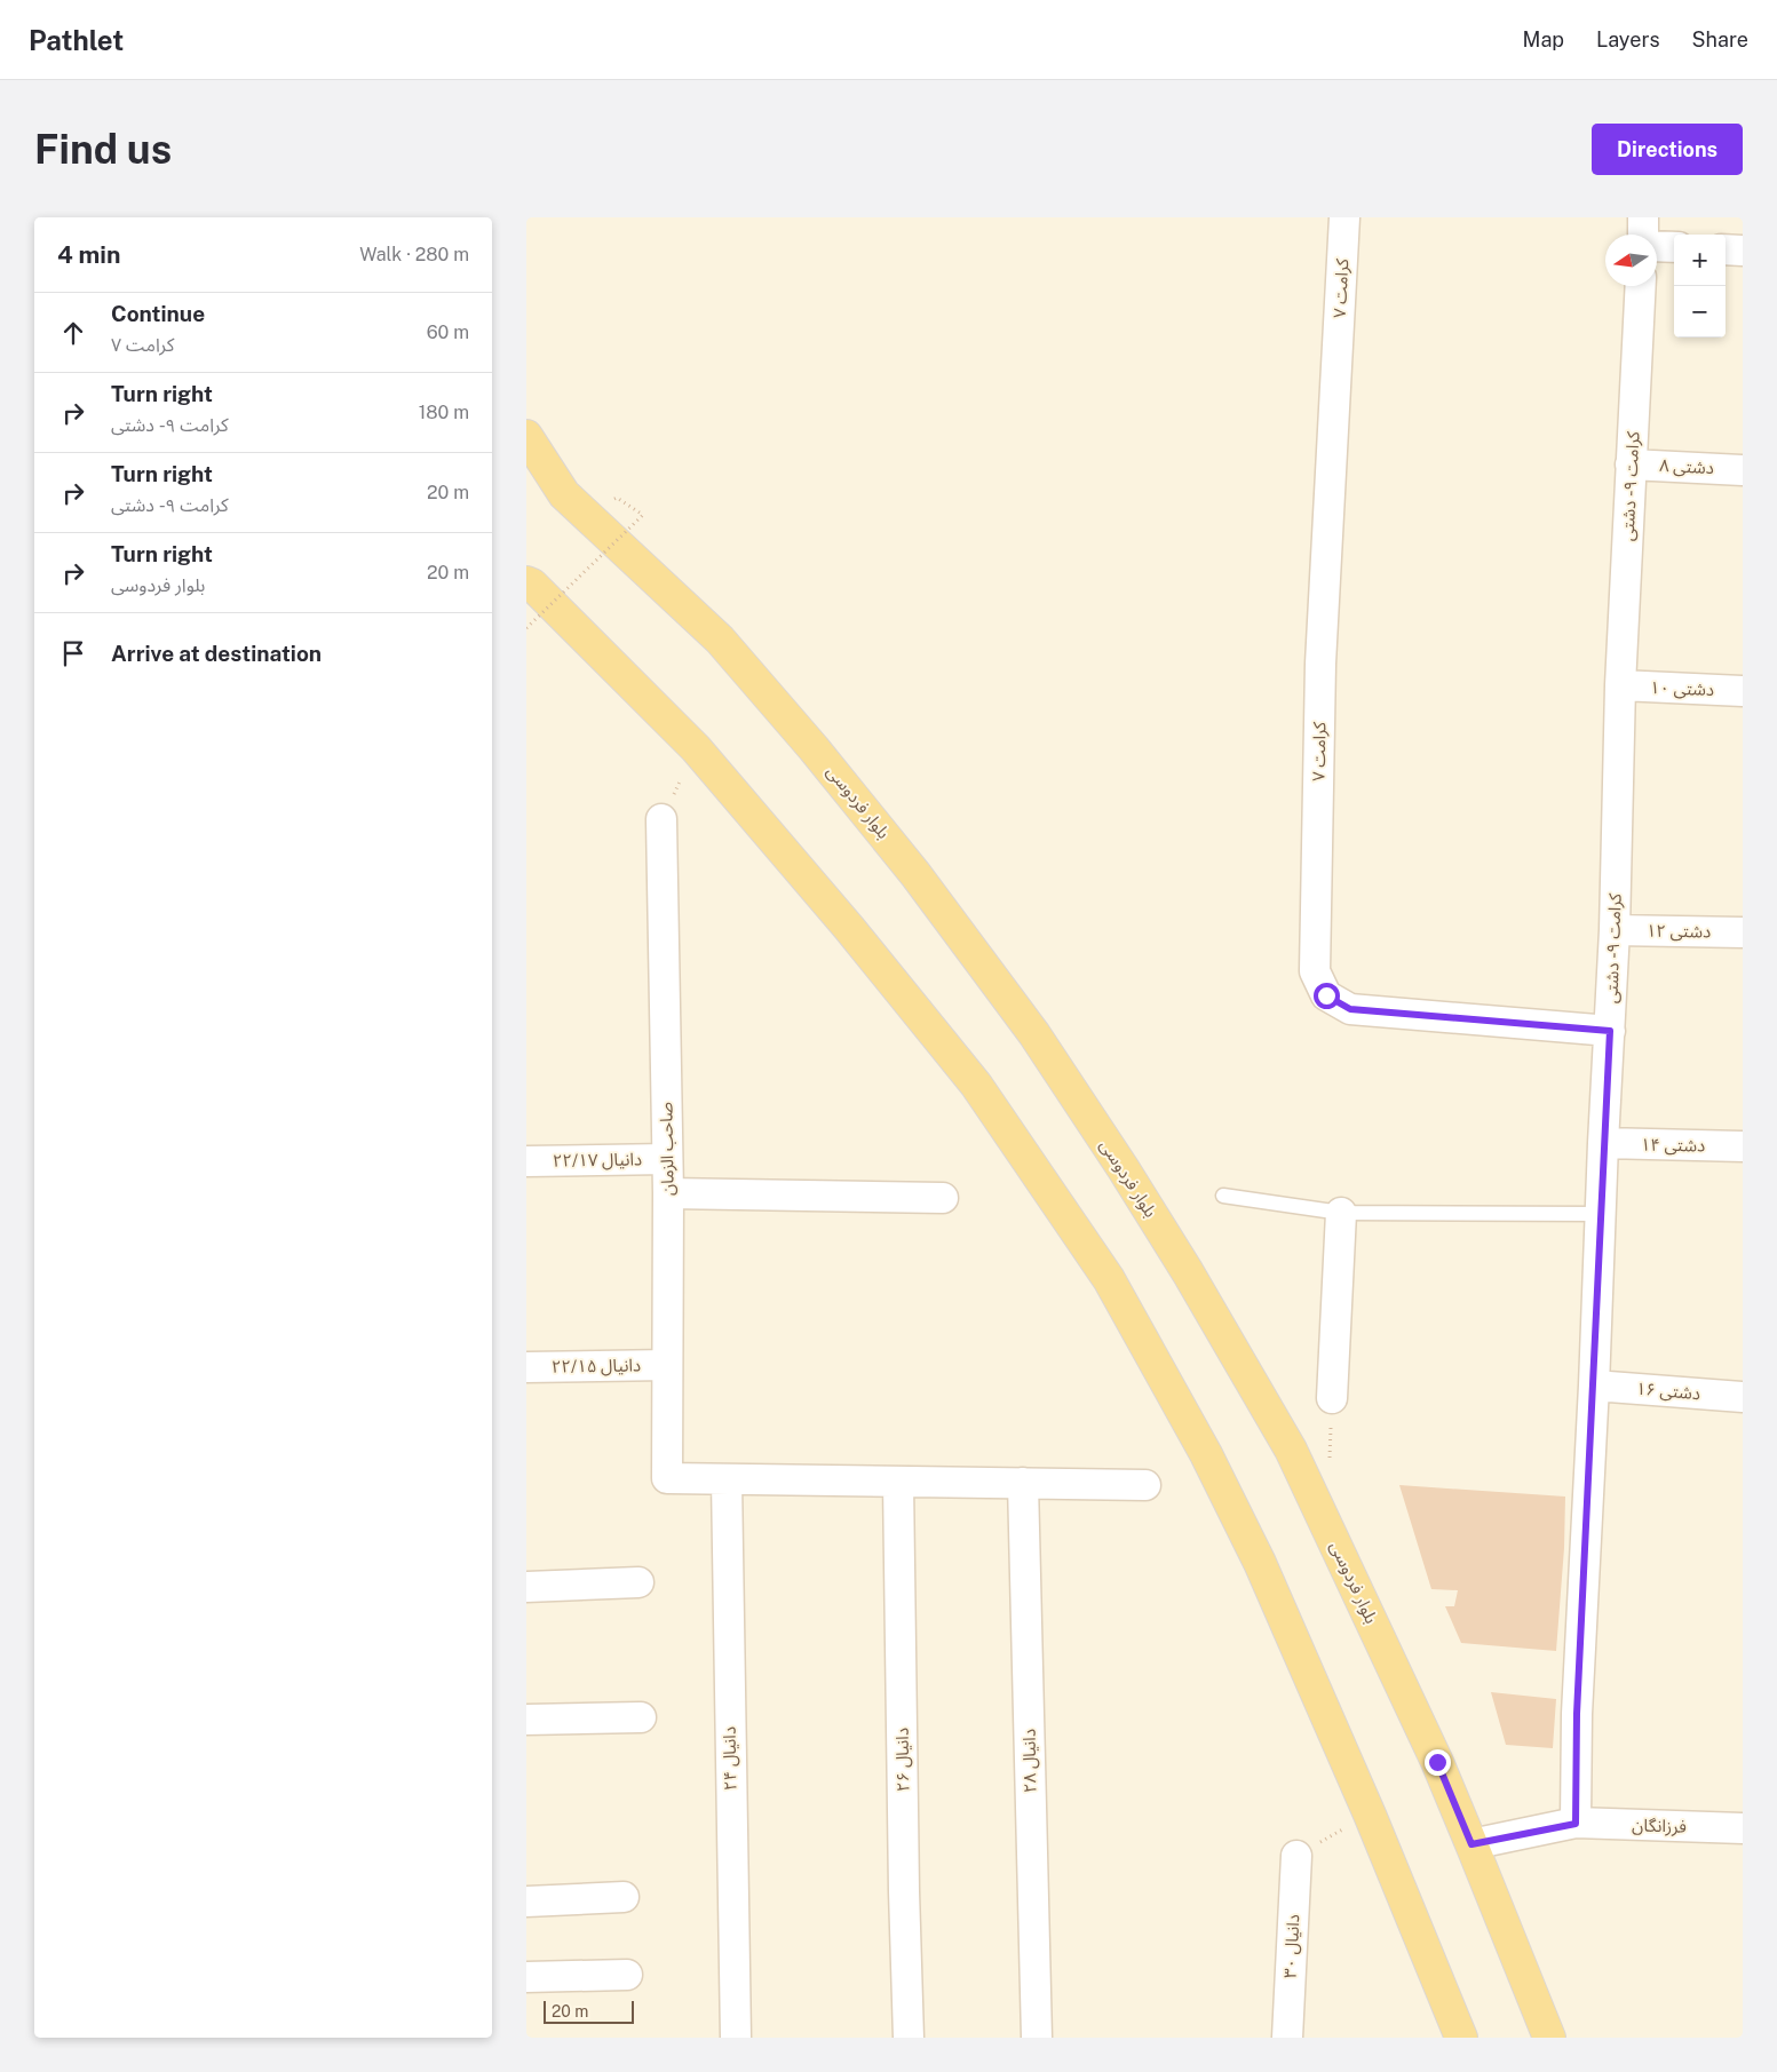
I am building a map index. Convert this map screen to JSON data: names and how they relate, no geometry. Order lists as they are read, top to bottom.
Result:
{
  "streets": {
    "main road": ["بلوار فردوسی"],
    "street": [
      "کرامت ۷",
      "دشتی ۸",
      "کرامت ۹ - دشتی",
      "دشتی ۱۰",
      "دشتی ۱۲",
      "دشتی ۱۴",
      "صاحب الزمان",
      "دانیال ۲۲/۱۷",
      "دانیال ۲۲/۱۵",
      "دشتی ۱۶",
      "دانیال ۲۴",
      "دانیال ۲۶",
      "دانیال ۲۸",
      "فرزانگان",
      "دانیال ۳۰"
    ]
  },
  "crossings": [
    ["کرامت ۷", "کرامت ۹ - دشتی"],
    ["دشتی ۸", "کرامت ۹ - دشتی"],
    ["کرامت ۹ - دشتی", "دشتی ۱۰"],
    ["کرامت ۹ - دشتی", "دشتی ۱۲"],
    ["کرامت ۹ - دشتی", "دشتی ۱۴"],
    ["کرامت ۹ - دشتی", "دشتی ۱۶"],
    ["کرامت ۹ - دشتی", "فرزانگان"],
    ["صاحب الزمان", "دانیال ۲۲/۱۷"],
    ["صاحب الزمان", "دانیال ۲۲/۱۵"],
    ["صاحب الزمان", "دانیال ۲۴"]
  ],
  "scale_bar": "20 m",
  "north": "left",
  "page": {
    "header": "Pathlet",
    "nav": ["Map", "Layers", "Share"],
    "buttons": "Directions",
    "title": "Find us",
    "heading": ["4 min", "Walk · 280 m"],
    "map_buttons": ["+", "−"],
    "list": [
      ["Continue", "کرامت ۷", "60 m"],
      ["Turn right", "کرامت ۹ - دشتی", "180 m"],
      ["Turn right", "کرامت ۹ - دشتی", "20 m"],
      ["Turn right", "بلوار فردوسی", "20 m"],
      "Arrive at destination"
    ],
    "scale": "20 m"
  }
}
